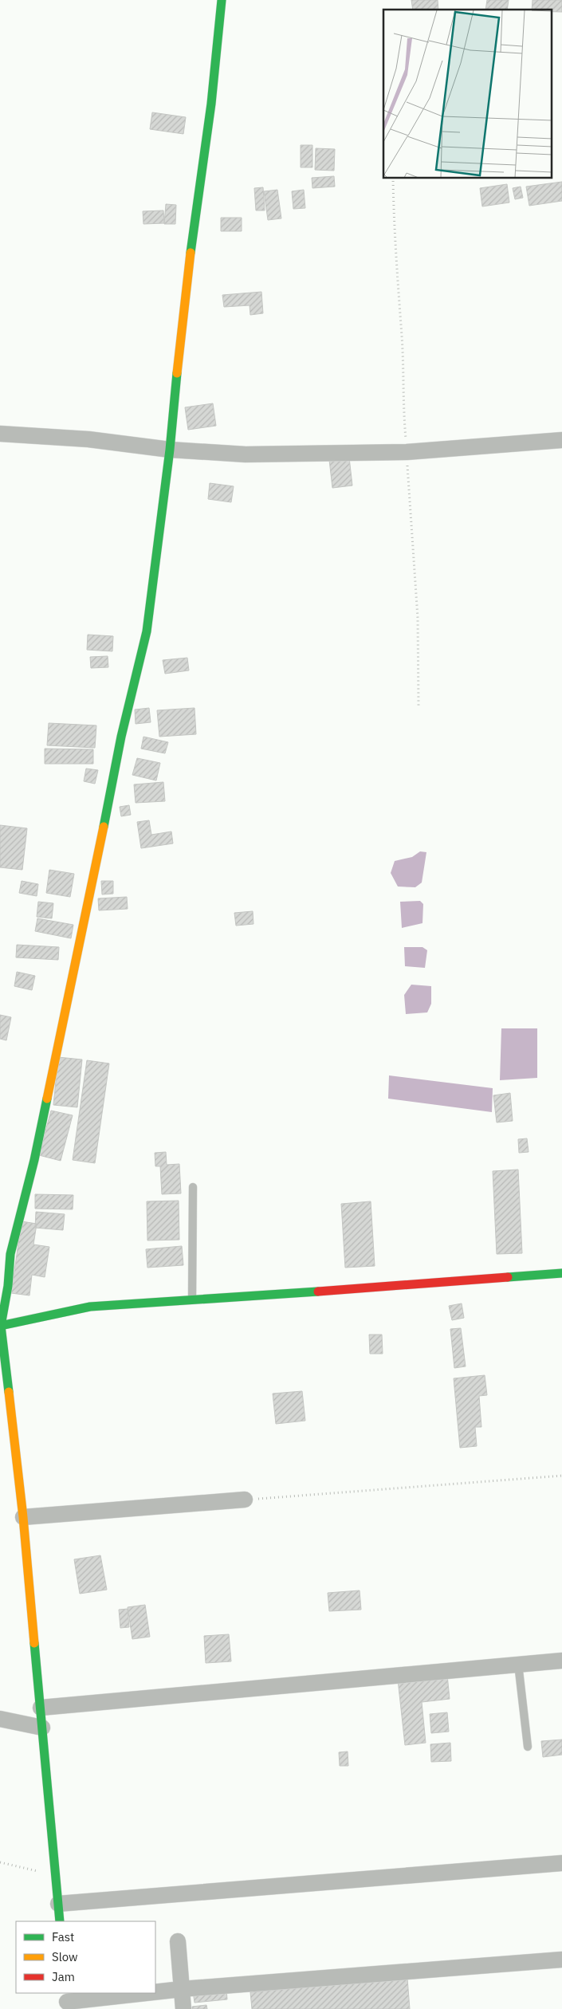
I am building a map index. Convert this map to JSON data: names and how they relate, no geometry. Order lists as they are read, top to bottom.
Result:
{
  "legend": ["Fast", "Slow", "Jam"]
}
